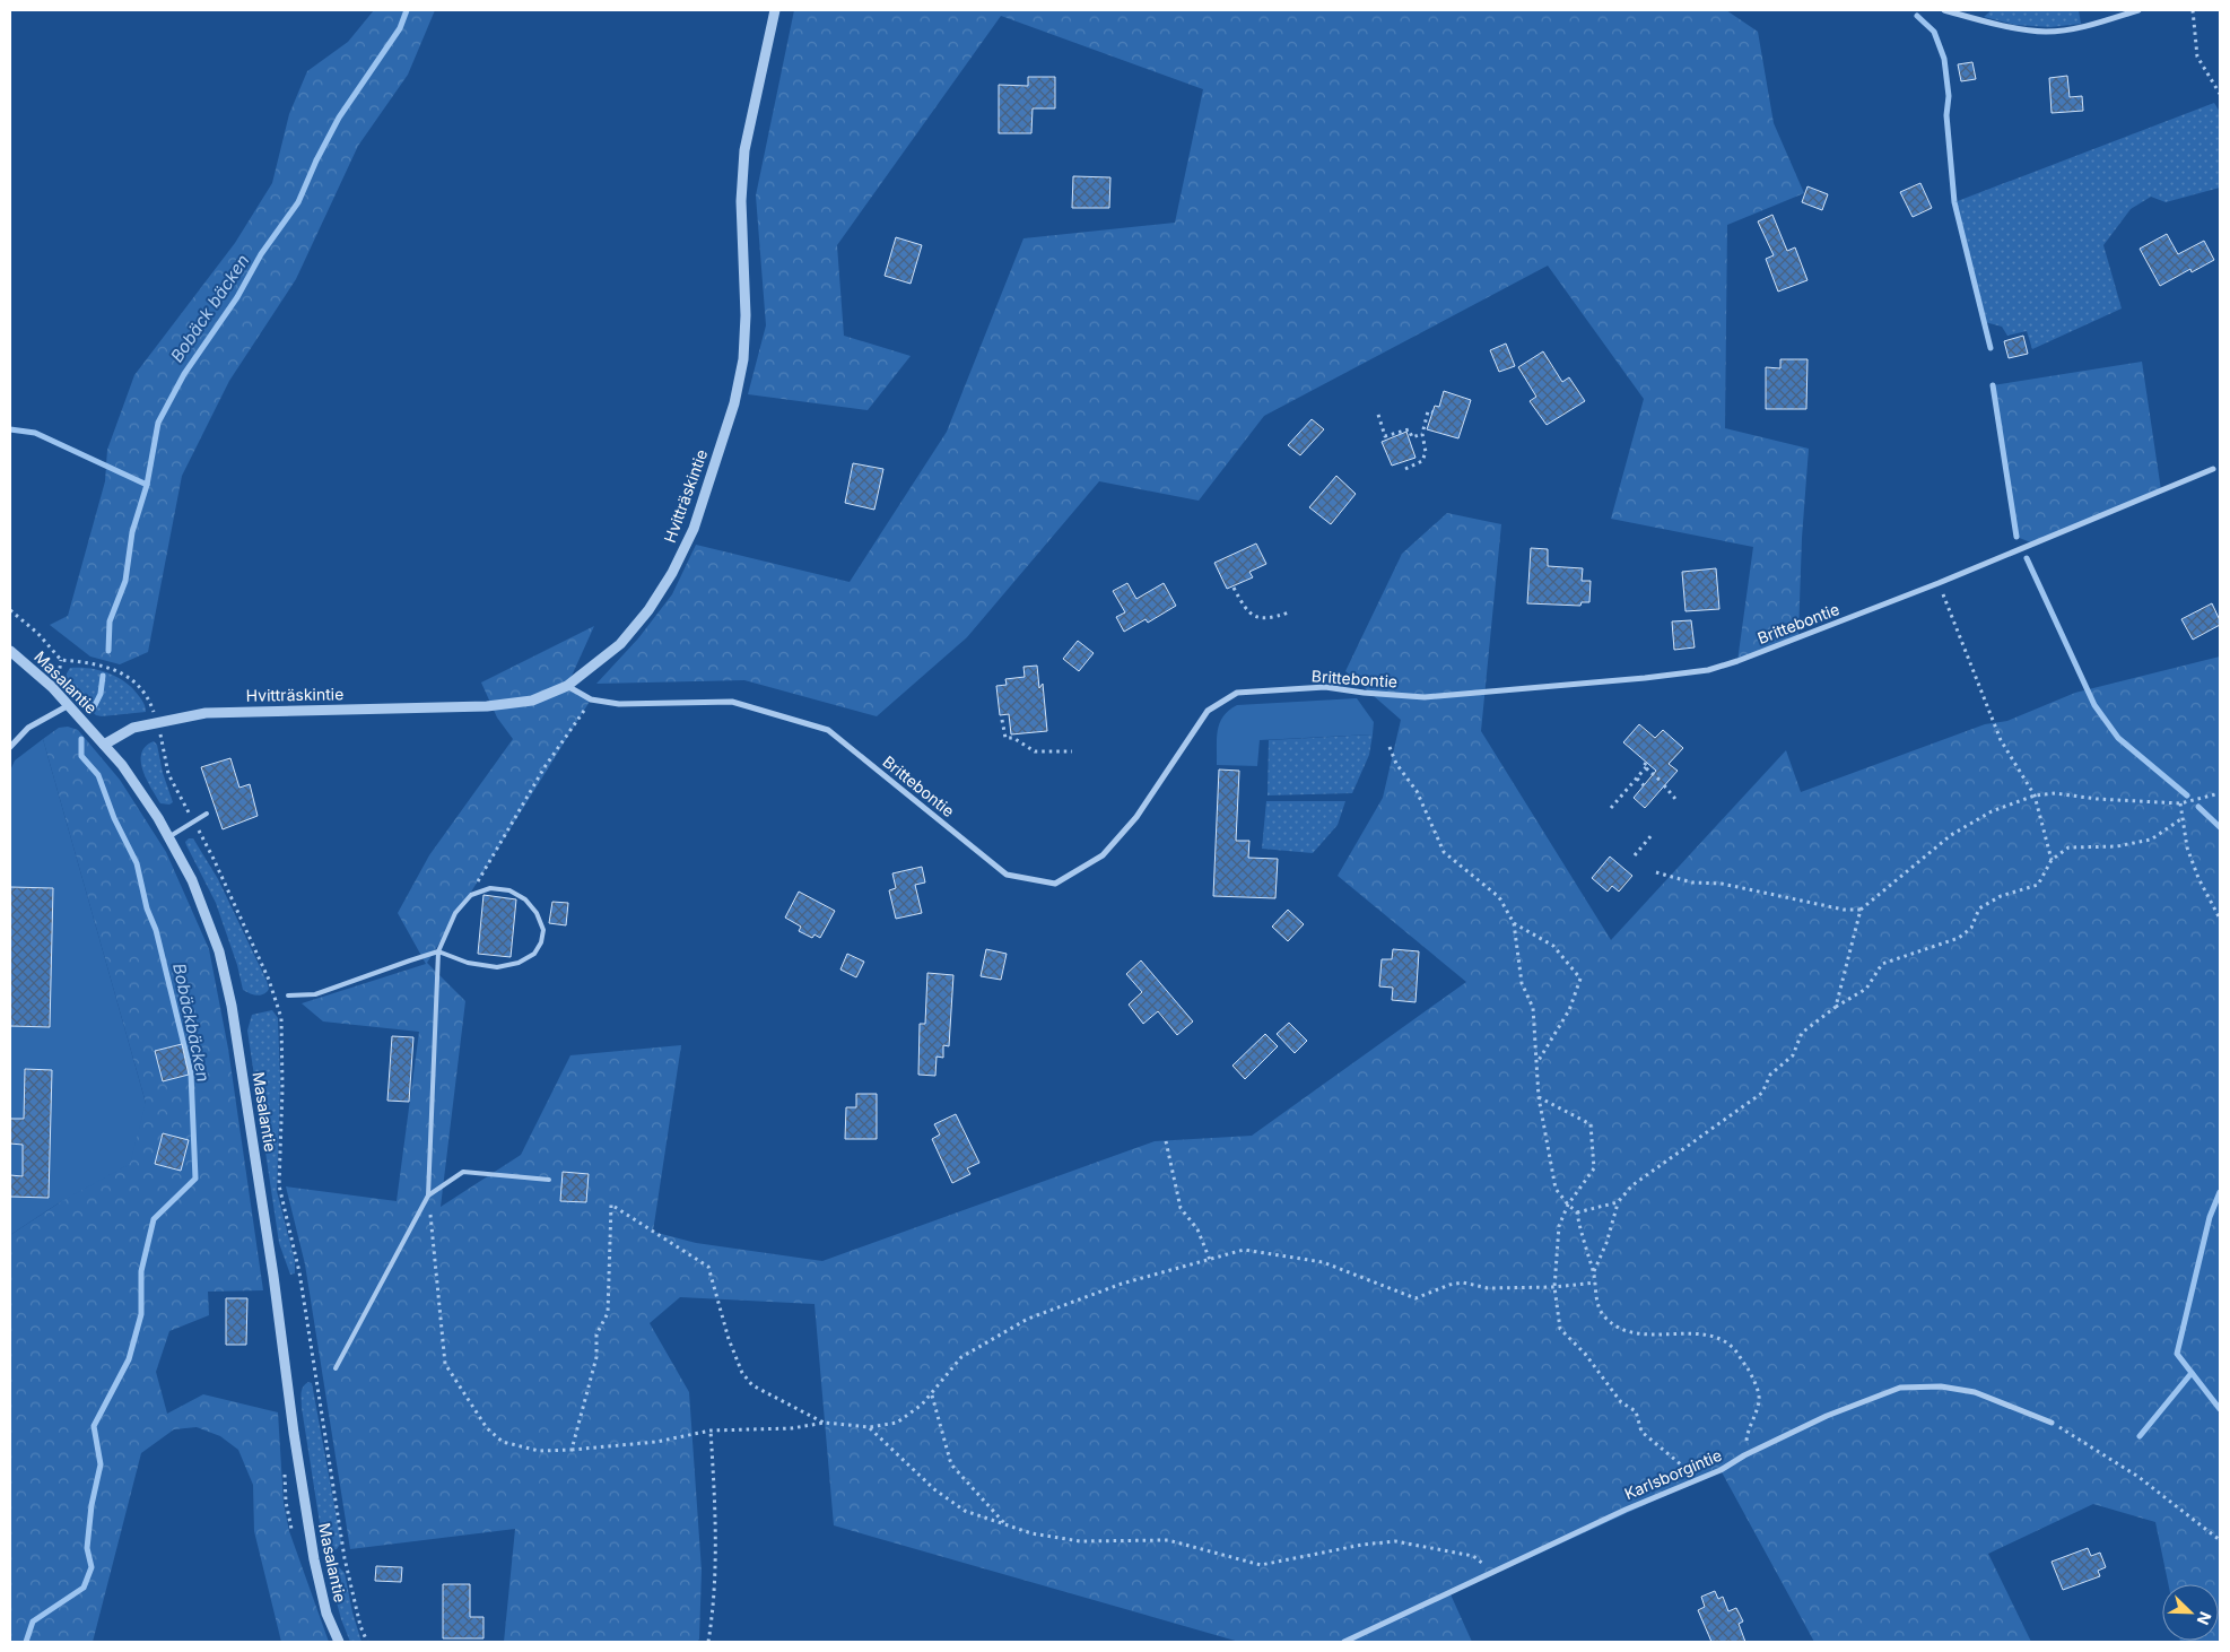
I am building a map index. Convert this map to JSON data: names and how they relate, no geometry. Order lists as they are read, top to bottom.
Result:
{
  "streets": {
    "street": [
      "Hvitträskintie",
      "Brittebontie",
      "Masalantie",
      "Karlsborgintie"
    ]
  },
  "crossings": [
    ["Hvitträskintie", "Brittebontie"],
    ["Hvitträskintie", "Masalantie"]
  ],
  "water": ["Bobäck bäcken", "Bobäckbäcken"],
  "north": "bottom right"
}
